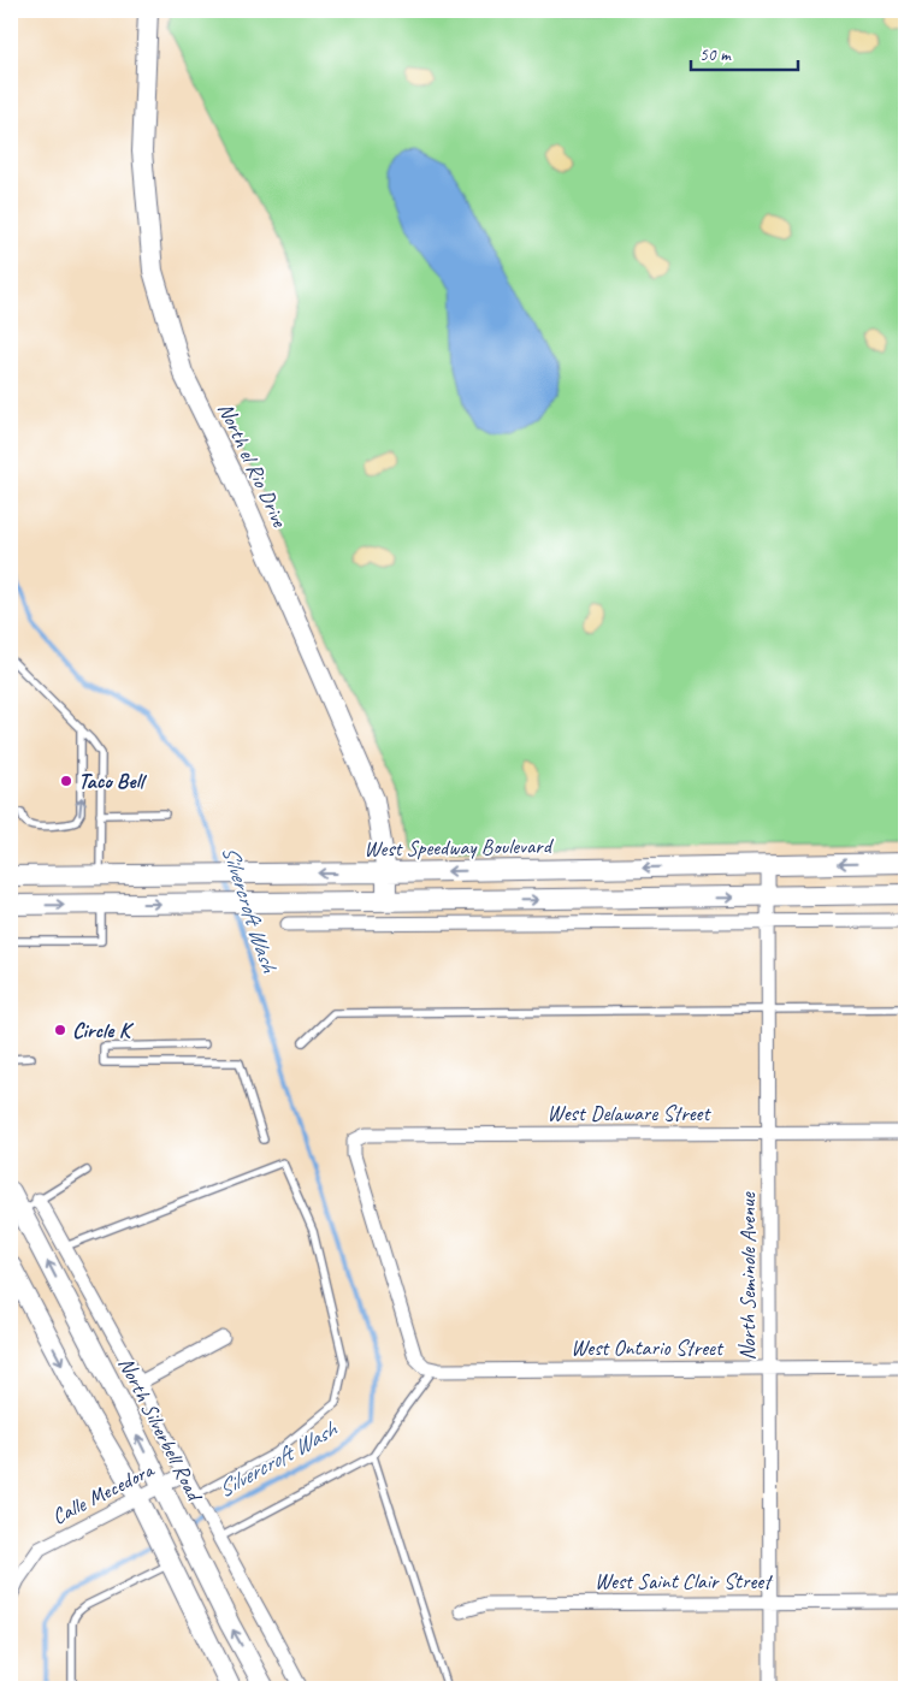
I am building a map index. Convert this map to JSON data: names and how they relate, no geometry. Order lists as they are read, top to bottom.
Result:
{
  "streets": {
    "main road": ["North el Rio Drive", "West Speedway Boulevard", "North Silverbell Road"],
    "street": [
      "West Delaware Street",
      "North Seminole Avenue",
      "West Ontario Street",
      "Calle Mecedora",
      "West Saint Clair Street"
    ]
  },
  "crossings": [
    ["North el Rio Drive", "West Speedway Boulevard"],
    ["West Speedway Boulevard", "North Seminole Avenue"],
    ["West Delaware Street", "North Seminole Avenue"],
    ["West Delaware Street", "West Ontario Street"],
    ["North Seminole Avenue", "West Ontario Street"],
    ["North Seminole Avenue", "West Saint Clair Street"],
    ["North Silverbell Road", "Calle Mecedora"]
  ],
  "water": ["Silvercroft Wash"],
  "places": ["Taco Bell", "Circle K"],
  "scale_bar": "50 m"
}
